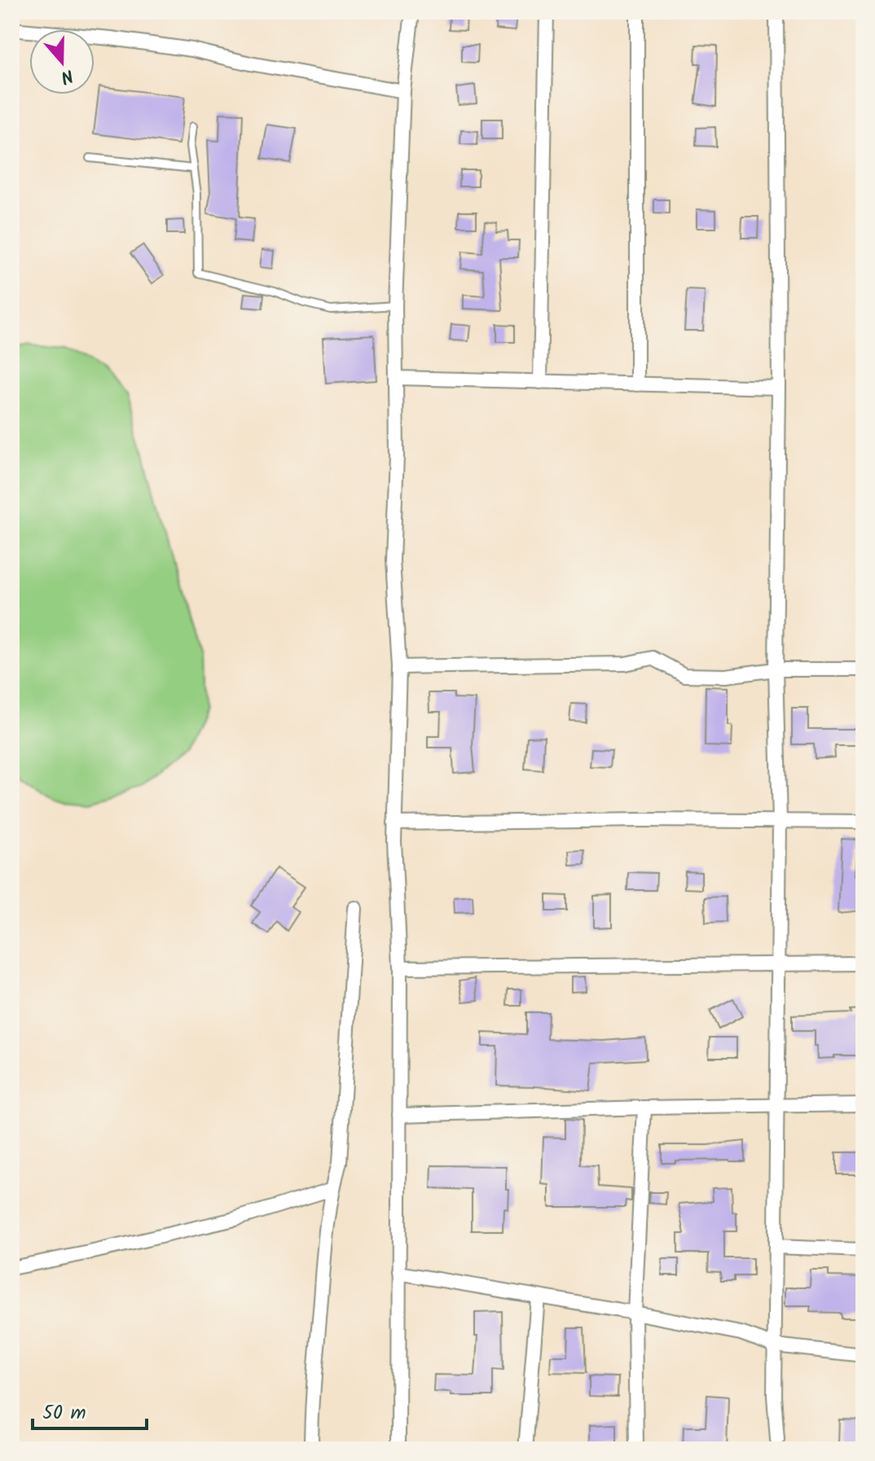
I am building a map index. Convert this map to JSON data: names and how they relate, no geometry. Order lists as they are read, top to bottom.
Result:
{
  "scale_bar": "50 m",
  "north": "bottom"
}
